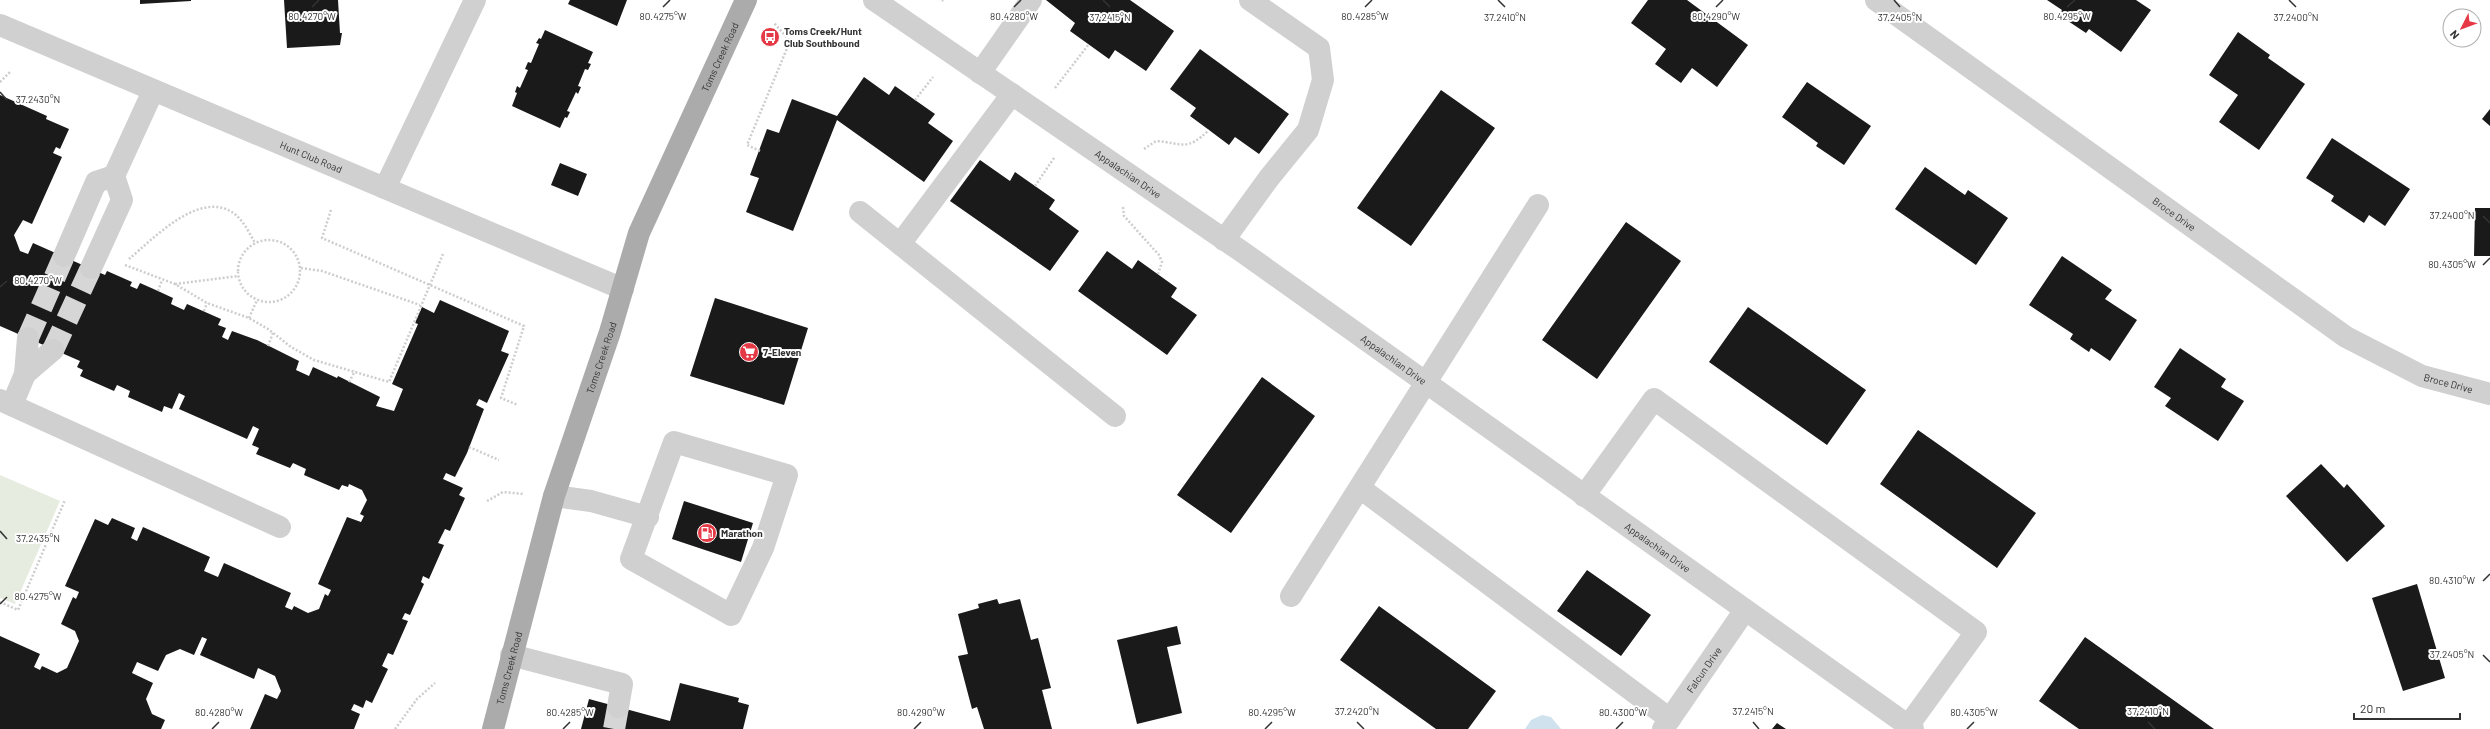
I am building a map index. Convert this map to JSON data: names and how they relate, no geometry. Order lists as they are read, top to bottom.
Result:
{
  "streets": {
    "main road": ["Toms Creek Road"],
    "street": [
      "Hunt Club Road",
      "Appalachian Drive",
      "Broce Drive",
      "Falcun Drive"
    ]
  },
  "crossings": [
    ["Toms Creek Road", "Hunt Club Road"],
    ["Appalachian Drive", "Falcun Drive"]
  ],
  "places": {
    "bus stop": ["Toms Creek/Hunt Club Southbound"],
    "supermarket": ["7-Eleven"],
    "fuel station": ["Marathon"]
  },
  "scale_bar": "20 m",
  "north": "bottom left",
  "coordinates": [
    "80.4270°W",
    "80.4275°W",
    "80.4280°W",
    "80.4285°W",
    "80.4290°W",
    "80.4295°W",
    "37.2415°N",
    "37.2410°N",
    "37.2400°N",
    "37.2405°N",
    "37.2430°N",
    "80.4305°W",
    "37.2435°N",
    "80.4310°W",
    "37.2420°N",
    "80.4300°W"
  ]
}
